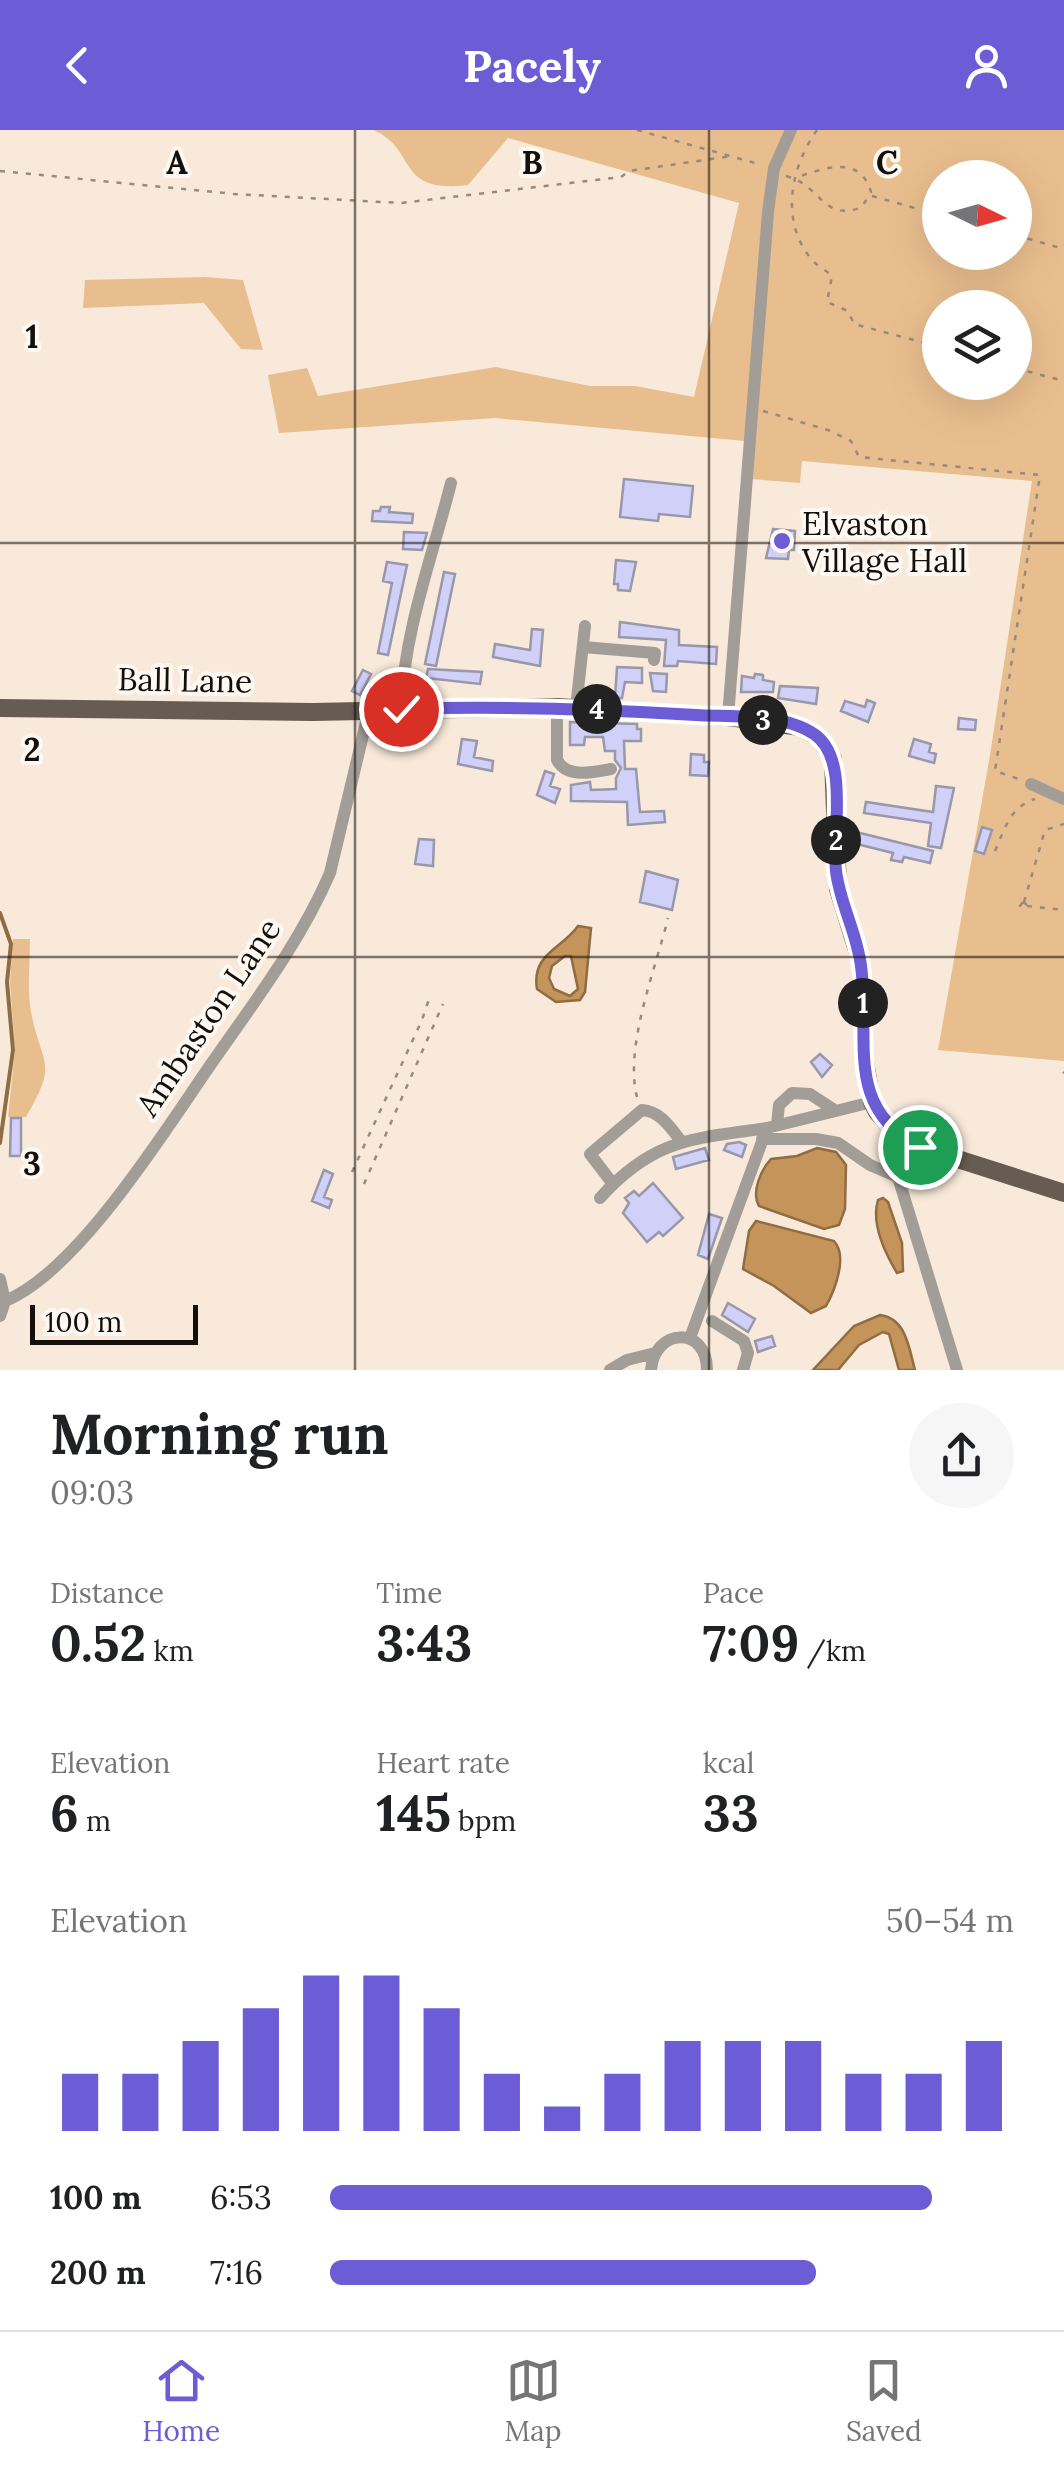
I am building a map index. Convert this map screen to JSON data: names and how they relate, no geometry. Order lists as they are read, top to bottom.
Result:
{
  "streets": {
    "main road": ["Ball Lane"],
    "street": ["Ambaston Lane"]
  },
  "crossings": [
    ["Ball Lane", "Ambaston Lane"]
  ],
  "places": ["Elvaston Village Hall"],
  "scale_bar": "100 m",
  "north": "right",
  "page": {
    "header": "Pacely",
    "pins": [
      "4",
      "3",
      "2",
      "1"
    ],
    "scale": "100 m",
    "heading": ["Morning run", "09:03"],
    "stats": [
      ["Distance", "0.52 km"],
      ["Time", "3:43"],
      ["Pace", "7:09 /km"],
      ["Elevation", "6 m"],
      ["Heart rate", "145 bpm"],
      ["kcal", "33"]
    ],
    "chart": ["Elevation", "50–54 m"],
    "list": [
      {
        "name": "100 m",
        "note": "6:53"
      },
      {
        "name": "200 m",
        "note": "7:16"
      }
    ],
    "tabs": ["Home", "Map", "Saved"]
  },
  "grid": {
    "columns": ["A", "B", "C"],
    "rows": ["1", "2", "3"]
  }
}
